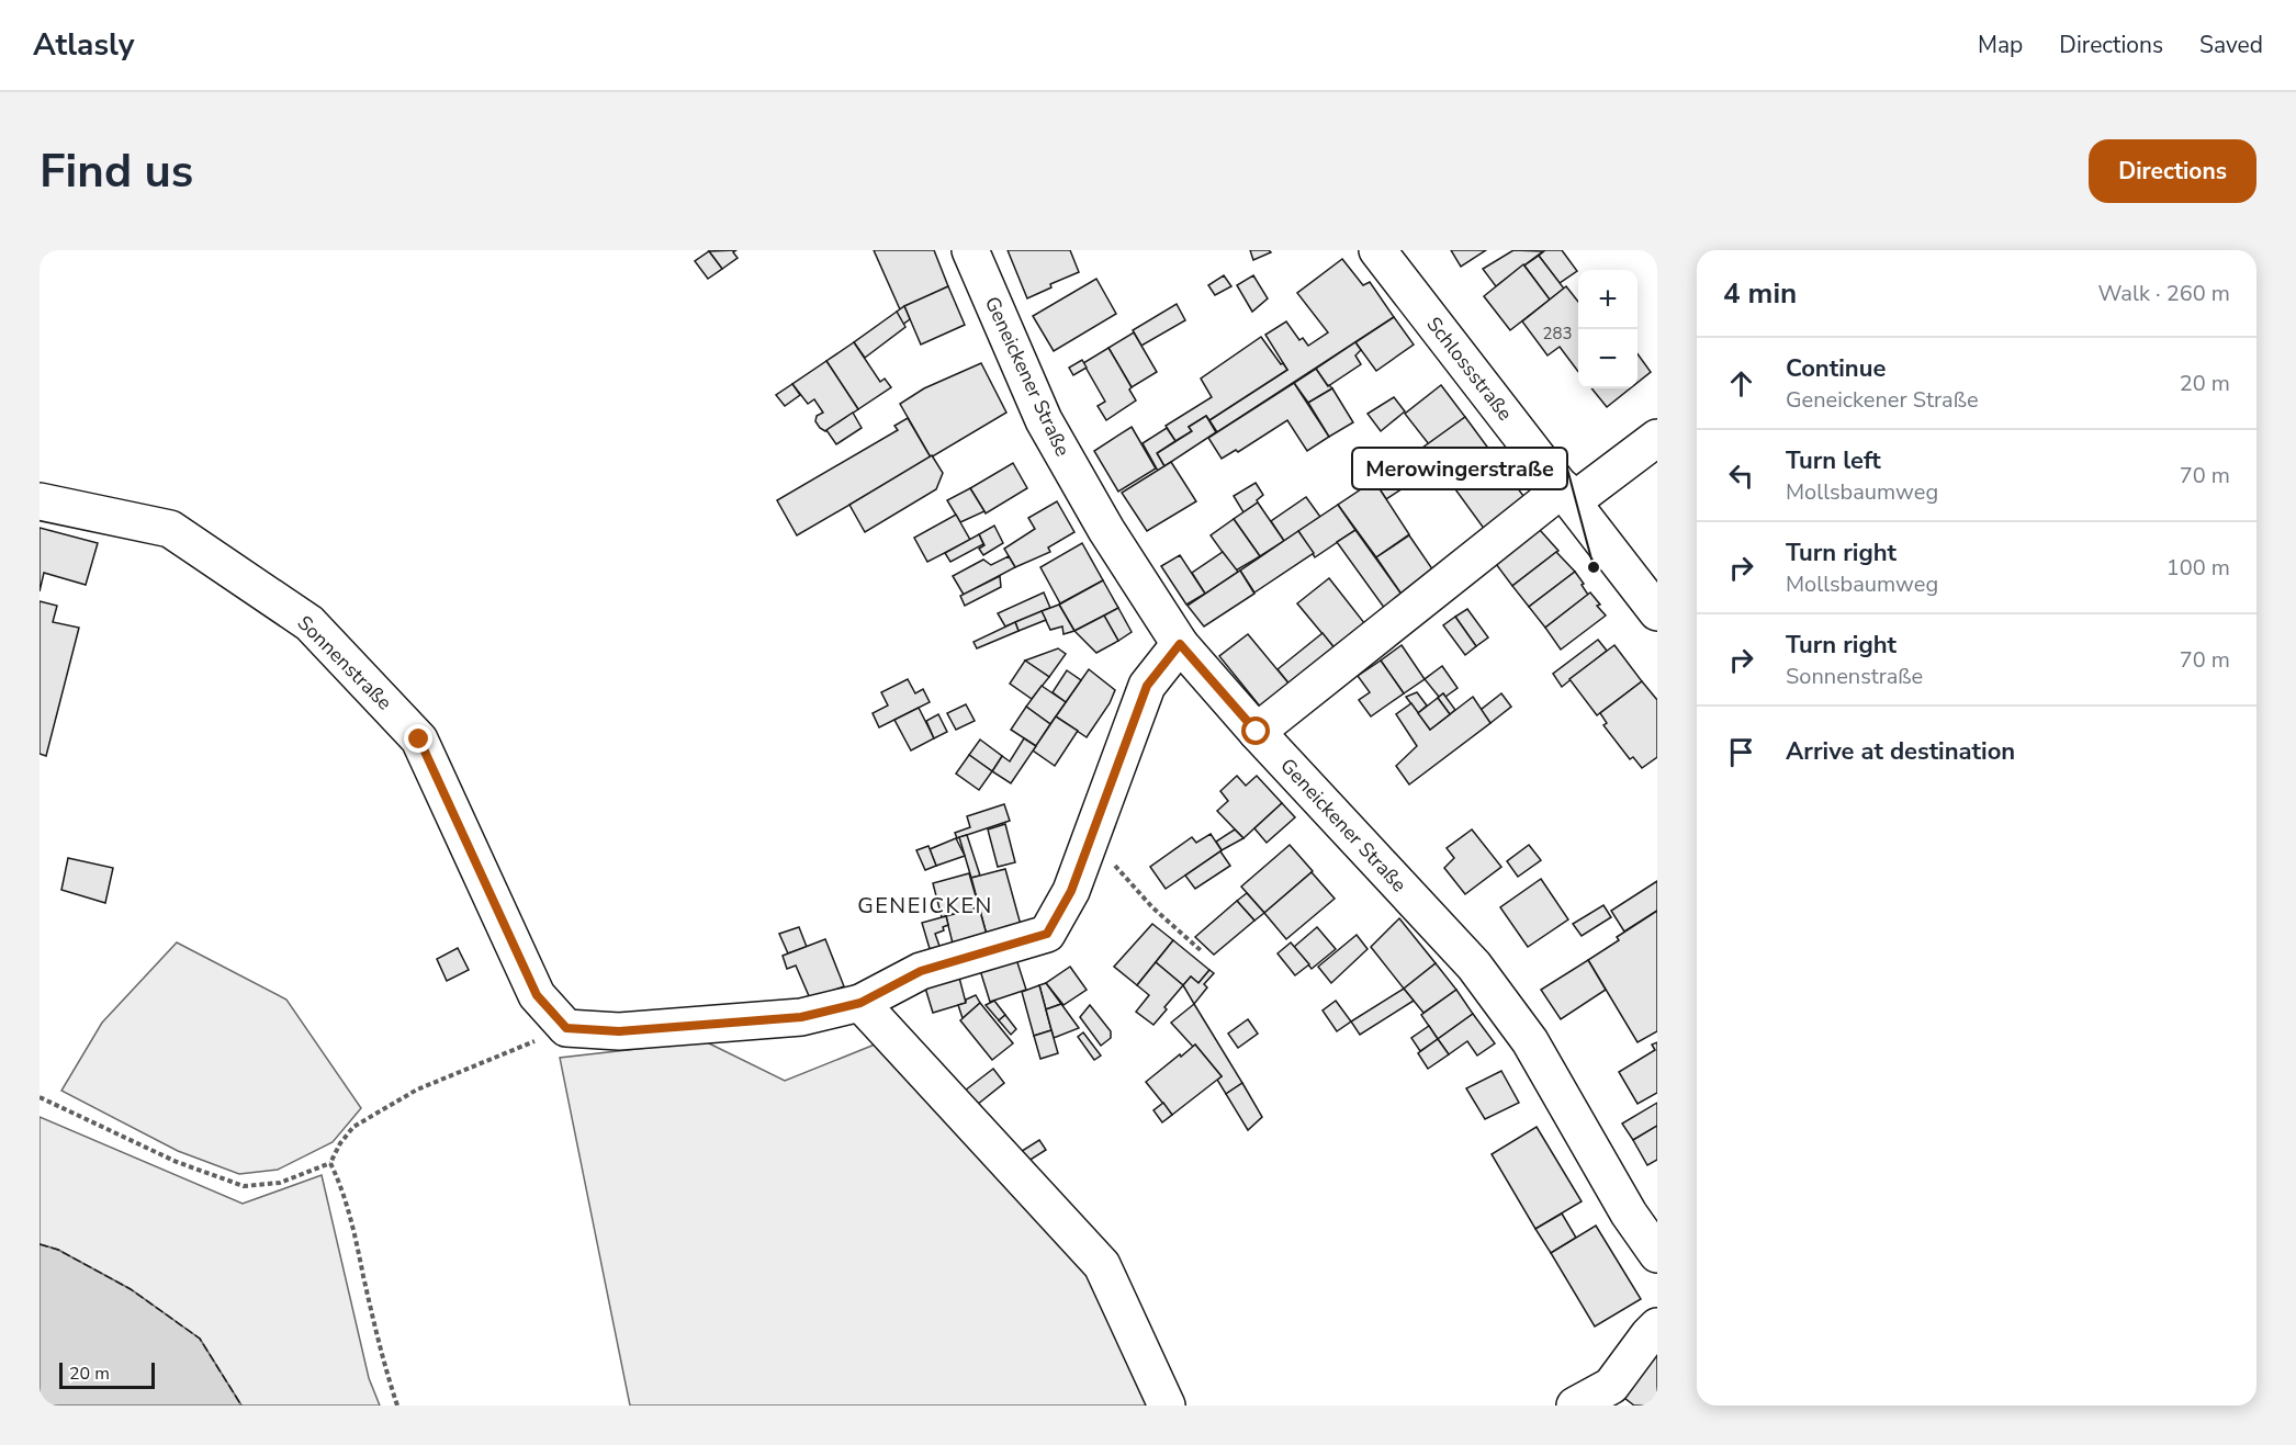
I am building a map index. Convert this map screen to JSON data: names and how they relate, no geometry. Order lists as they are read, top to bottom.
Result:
{
  "streets": {
    "street": ["Schlossstraße", "Geneickener Straße", "Sonnenstraße"]
  },
  "districts": ["GENEICKEN"],
  "places": ["Merowingerstraße"],
  "house_numbers": ["283"],
  "scale_bar": "20 m",
  "page": {
    "header": "Atlasly",
    "nav": ["Map", "Directions", "Saved"],
    "buttons": "Directions",
    "title": "Find us",
    "heading": ["4 min", "Walk · 260 m"],
    "map_buttons": ["+", "−"],
    "list": [
      ["Continue", "Geneickener Straße", "20 m"],
      ["Turn left", "Mollsbaumweg", "70 m"],
      ["Turn right", "Mollsbaumweg", "100 m"],
      ["Turn right", "Sonnenstraße", "70 m"],
      "Arrive at destination"
    ],
    "scale": "20 m"
  }
}
